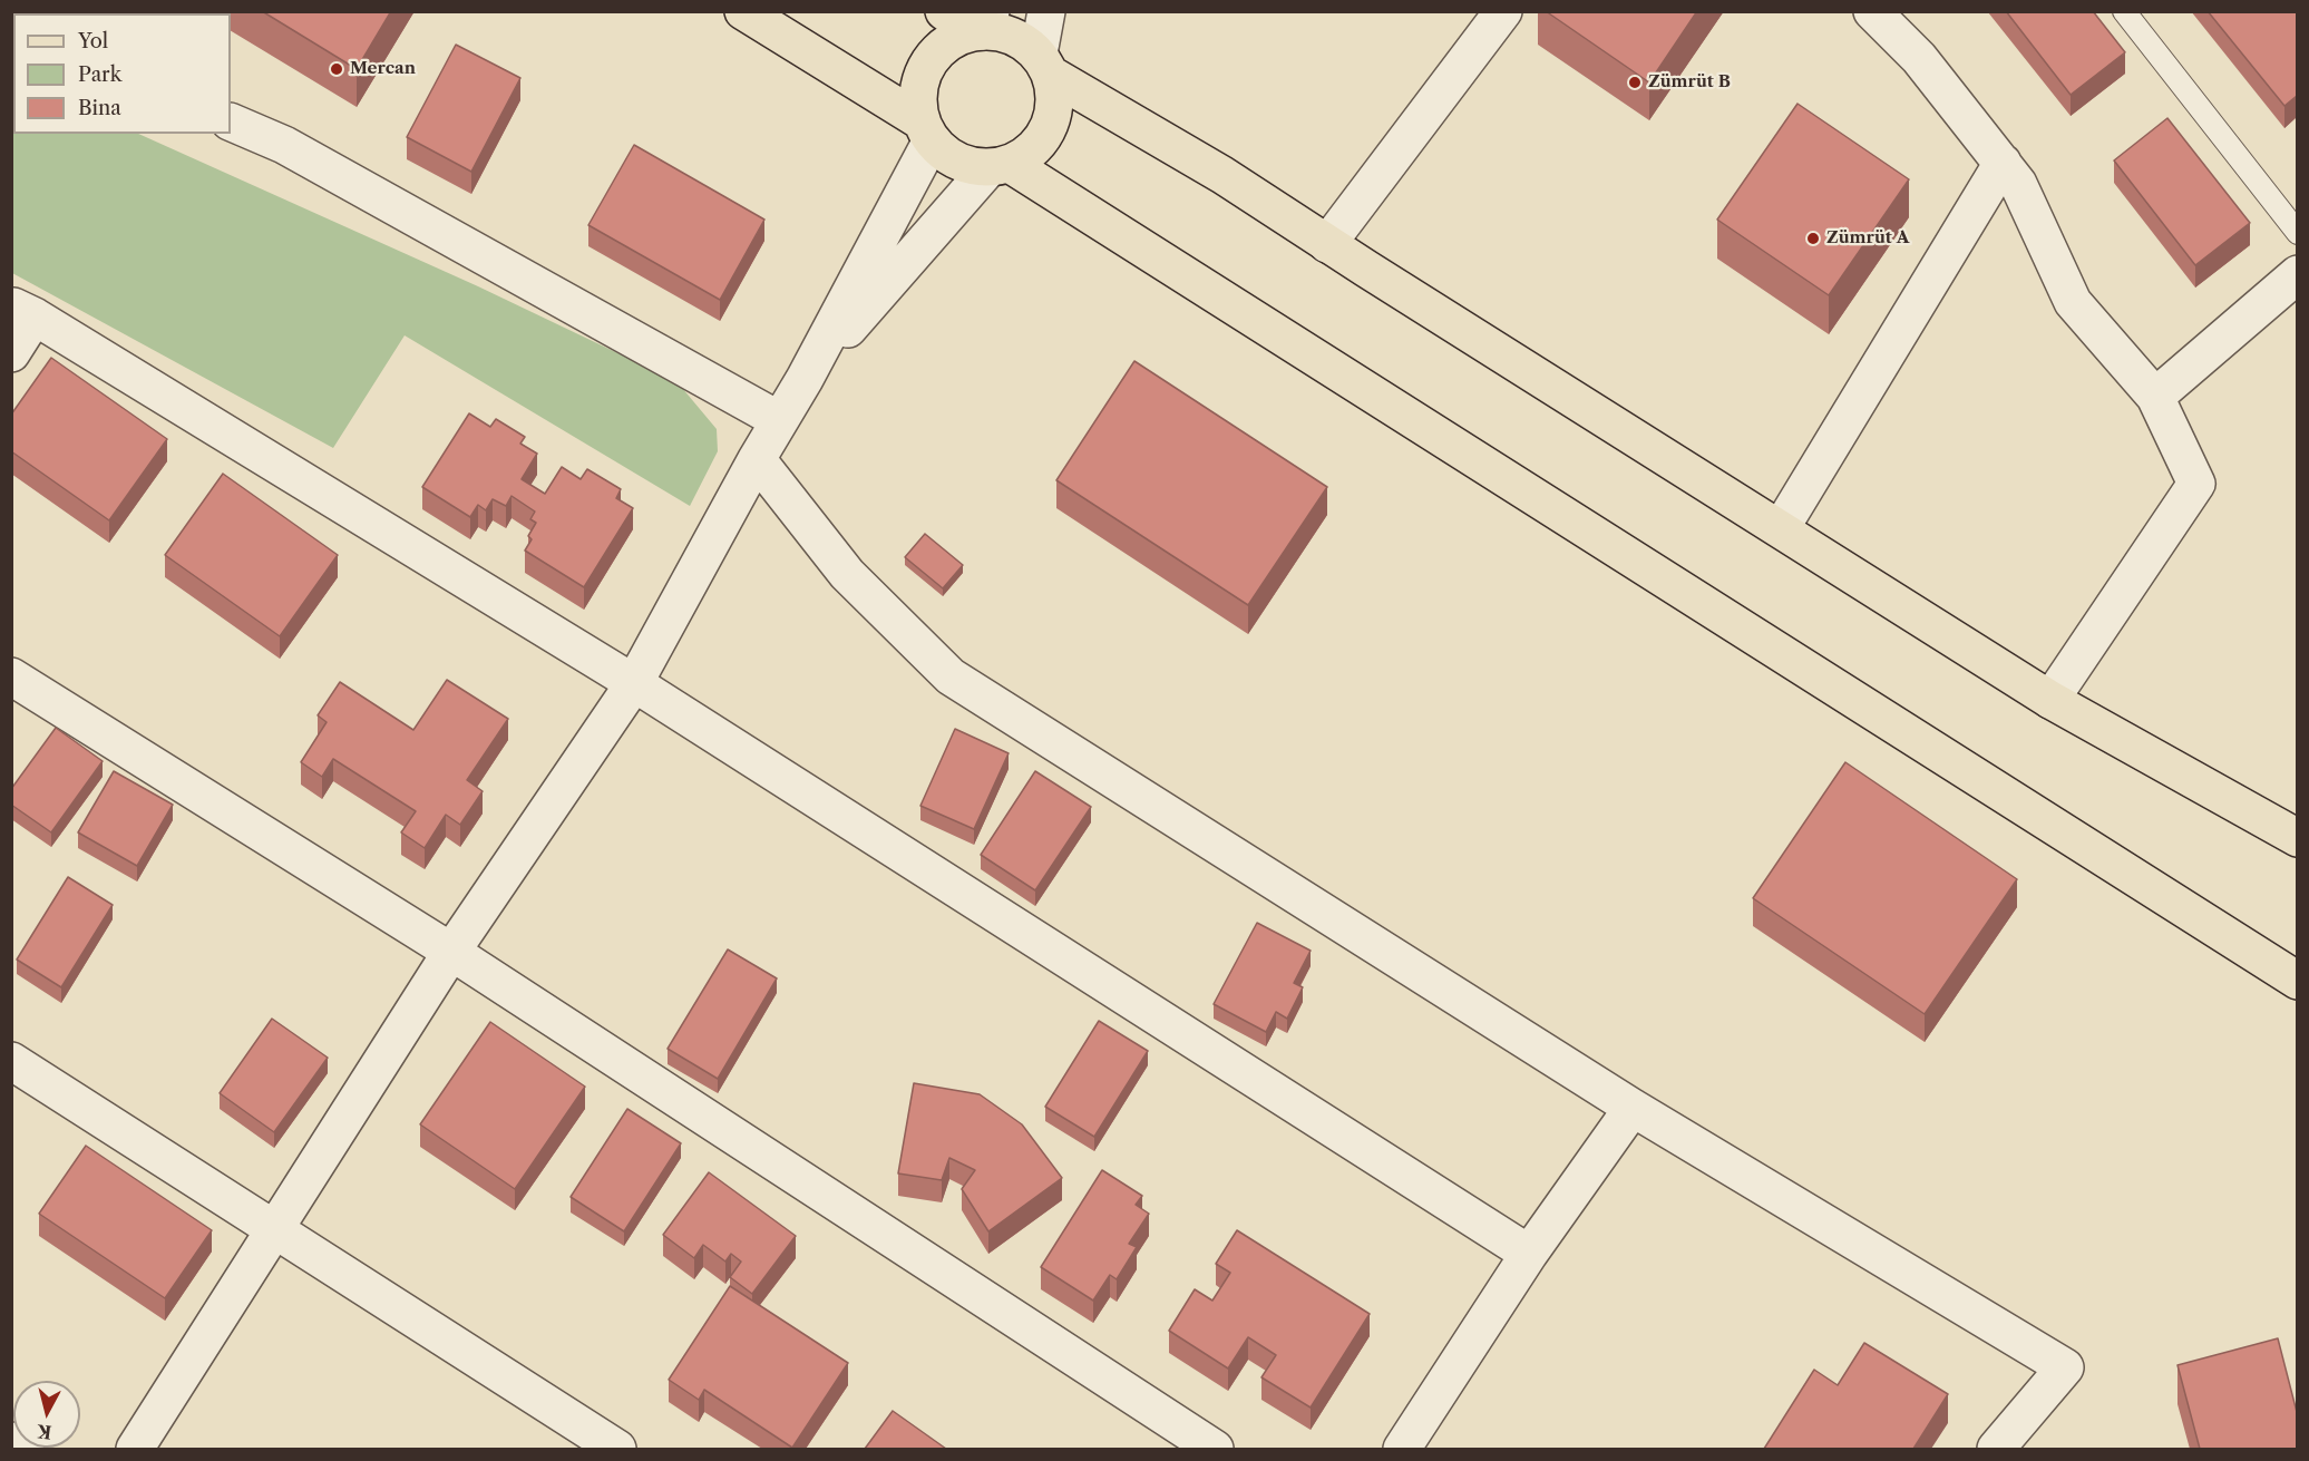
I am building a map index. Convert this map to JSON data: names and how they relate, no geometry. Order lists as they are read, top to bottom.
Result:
{
  "places": ["Mercan", "Zümrüt B", "Zümrüt A"],
  "legend": ["Yol", "Park", "Bina"],
  "north": "bottom"
}
